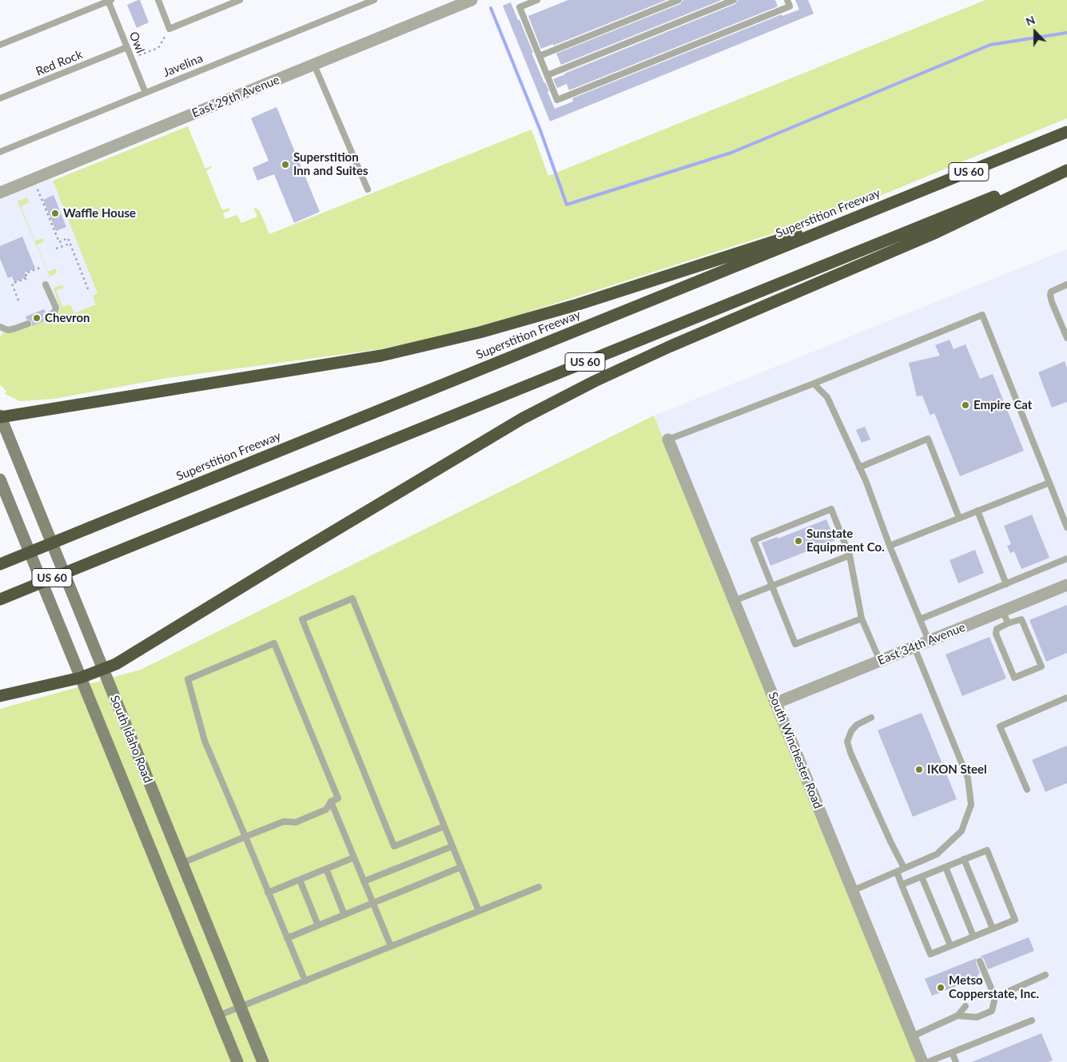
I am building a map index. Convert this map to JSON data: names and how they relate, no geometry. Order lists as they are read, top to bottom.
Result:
{
  "streets": {
    "highway": ["US 60", "Superstition Freeway"],
    "main road": ["South Idaho Road"],
    "street": ["East 29th Avenue", "East 34th Avenue", "South Winchester Road"],
    "lane": ["Owl", "Red Rock", "Javelina"]
  },
  "crossings": [
    ["Owl", "Red Rock"],
    ["Owl", "Javelina"],
    ["East 34th Avenue", "South Winchester Road"]
  ],
  "places": [
    "Superstition Inn and Suites",
    "Waffle House",
    "Chevron",
    "Empire Cat",
    "Sunstate Equipment Co.",
    "IKON Steel",
    "Metso Copperstate, Inc."
  ],
  "north": "top"
}
